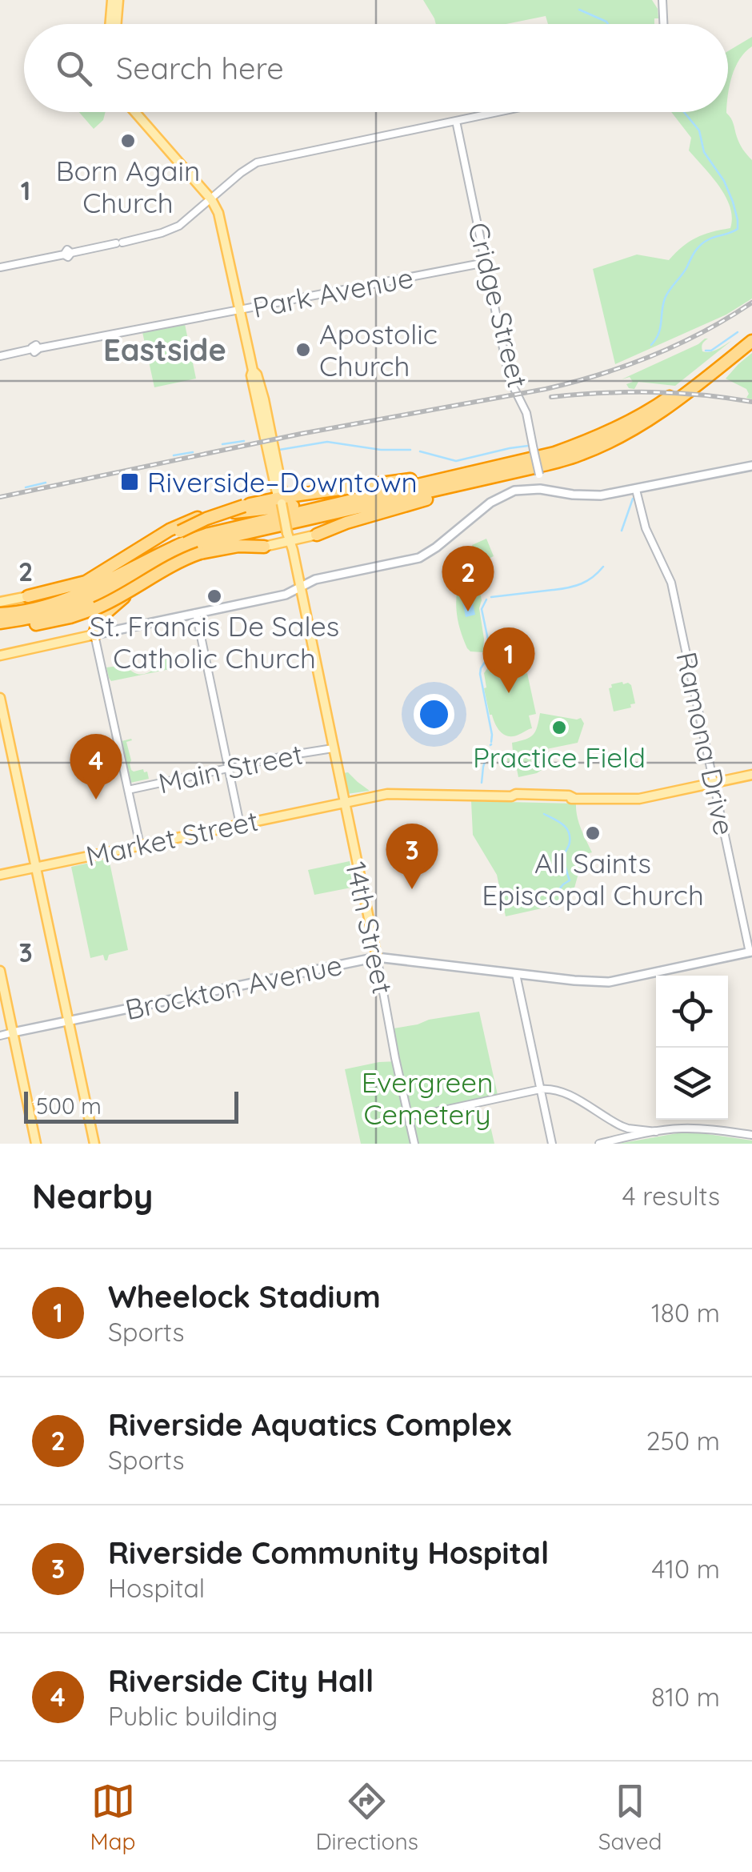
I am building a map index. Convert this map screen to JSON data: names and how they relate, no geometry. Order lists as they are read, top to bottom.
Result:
{
  "streets": {
    "main road": ["Market Street", "14th Street", "Brockton Avenue"],
    "street": [
      "Park Avenue",
      "Cridge Street",
      "Ramona Drive",
      "Main Street"
    ]
  },
  "crossings": [
    ["Park Avenue", "Cridge Street"],
    ["Park Avenue", "14th Street"],
    ["Ramona Drive", "Market Street"],
    ["Ramona Drive", "Brockton Avenue"],
    ["Main Street", "14th Street"],
    ["Market Street", "14th Street"],
    ["14th Street", "Brockton Avenue"]
  ],
  "districts": ["Eastside"],
  "parks": ["Evergreen Cemetery"],
  "places": {
    "other": [
      "Born Again Church",
      "Apostolic Church",
      "St. Francis De Sales Catholic Church",
      "Practice Field",
      "All Saints Episcopal Church"
    ],
    "transit": ["Riverside–Downtown"]
  },
  "scale_bar": "500 m",
  "page": {
    "search": "Search here",
    "pins": [
      "2",
      "1",
      "4",
      "3"
    ],
    "scale": "500 m",
    "heading": ["Nearby", "4 results"],
    "list": [
      {
        "mark": "1",
        "name": "Wheelock Stadium",
        "note": "Sports",
        "value": "180 m"
      },
      {
        "mark": "2",
        "name": "Riverside Aquatics Complex",
        "note": "Sports",
        "value": "250 m"
      },
      {
        "mark": "3",
        "name": "Riverside Community Hospital",
        "note": "Hospital",
        "value": "410 m"
      },
      {
        "mark": "4",
        "name": "Riverside City Hall",
        "note": "Public building",
        "value": "810 m"
      }
    ],
    "nav": ["Map", "Directions", "Saved"]
  },
  "grid": {
    "rows": ["1", "2", "3"]
  }
}
